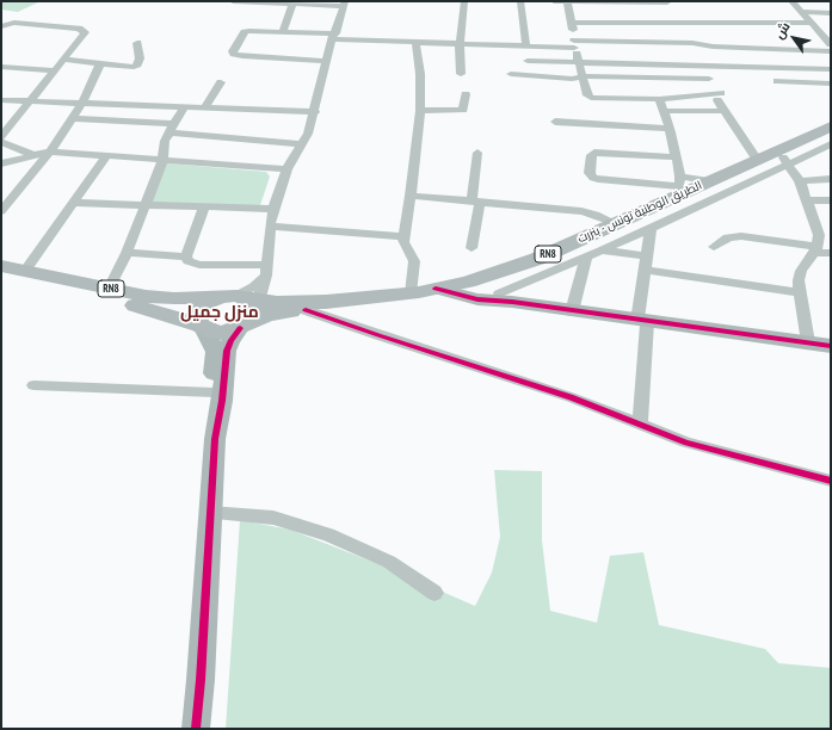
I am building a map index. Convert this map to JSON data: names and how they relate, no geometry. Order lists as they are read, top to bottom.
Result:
{
  "streets": {
    "main road": ["الطريق الوطنية تونس - بنزرت", "RN8"]
  },
  "crossings": [
    ["الطريق الوطنية تونس - بنزرت", "RN8"]
  ],
  "districts": ["منزل جميل"],
  "north": "top left"
}
